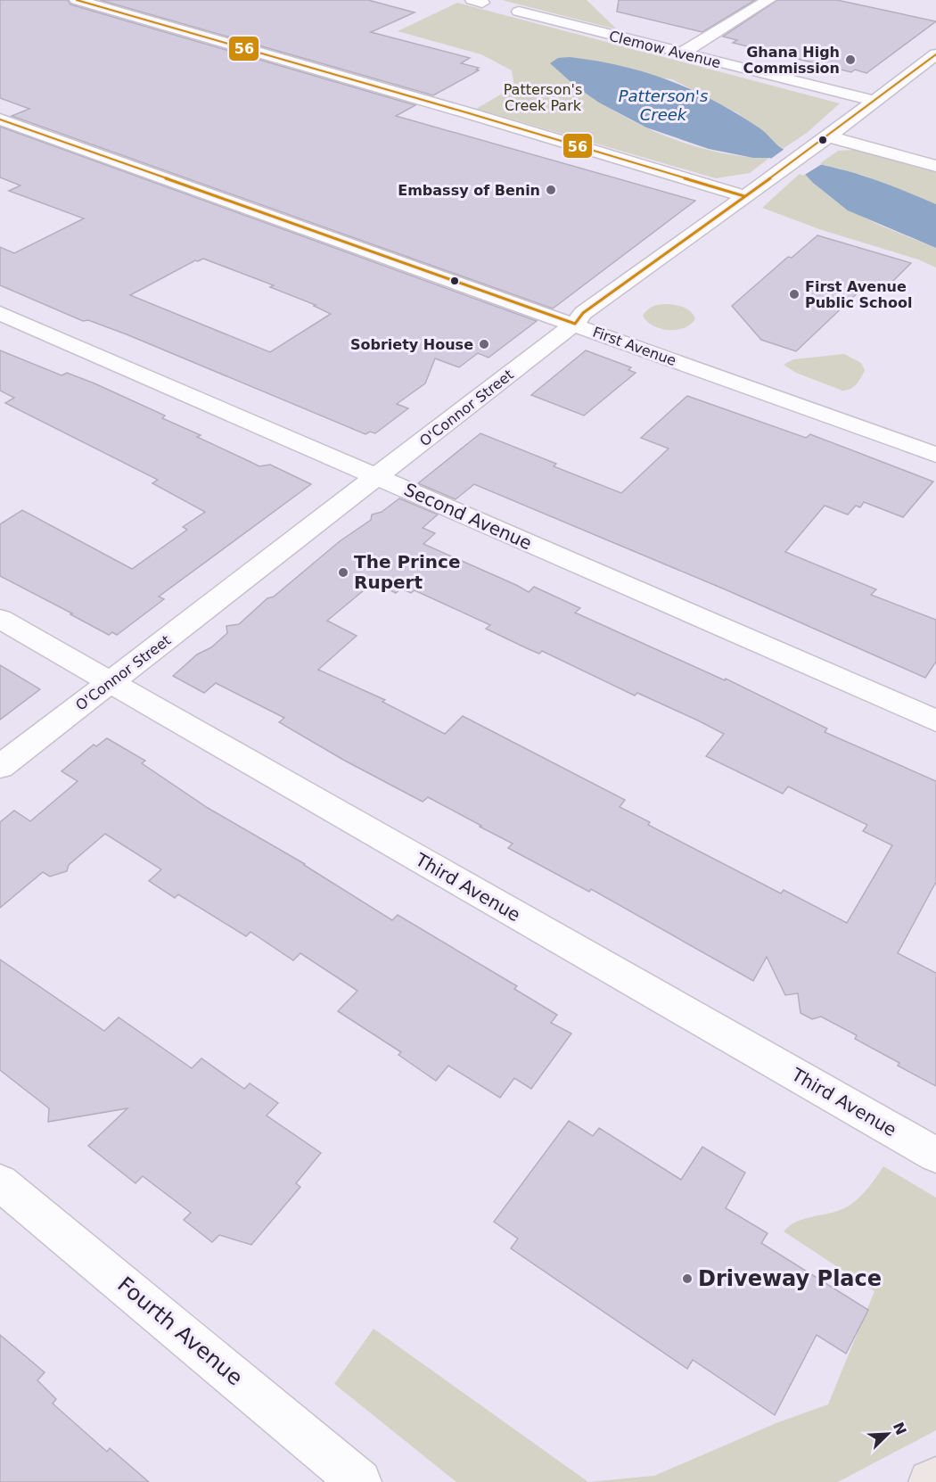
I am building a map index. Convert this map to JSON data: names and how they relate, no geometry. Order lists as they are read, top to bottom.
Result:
{
  "streets": {
    "street": [
      "Clemow Avenue",
      "First Avenue",
      "O'Connor Street",
      "Second Avenue",
      "Third Avenue",
      "Fourth Avenue"
    ]
  },
  "crossings": [
    ["Clemow Avenue", "O'Connor Street"],
    ["First Avenue", "O'Connor Street"],
    ["O'Connor Street", "Second Avenue"],
    ["O'Connor Street", "Third Avenue"]
  ],
  "water": ["Patterson's Creek"],
  "parks": ["Patterson's Creek Park"],
  "places": [
    "Ghana High Commission",
    "Embassy of Benin",
    "First Avenue Public School",
    "Sobriety House",
    "The Prince Rupert",
    "Driveway Place"
  ],
  "lines": ["transit line 56"],
  "north": "top right"
}
